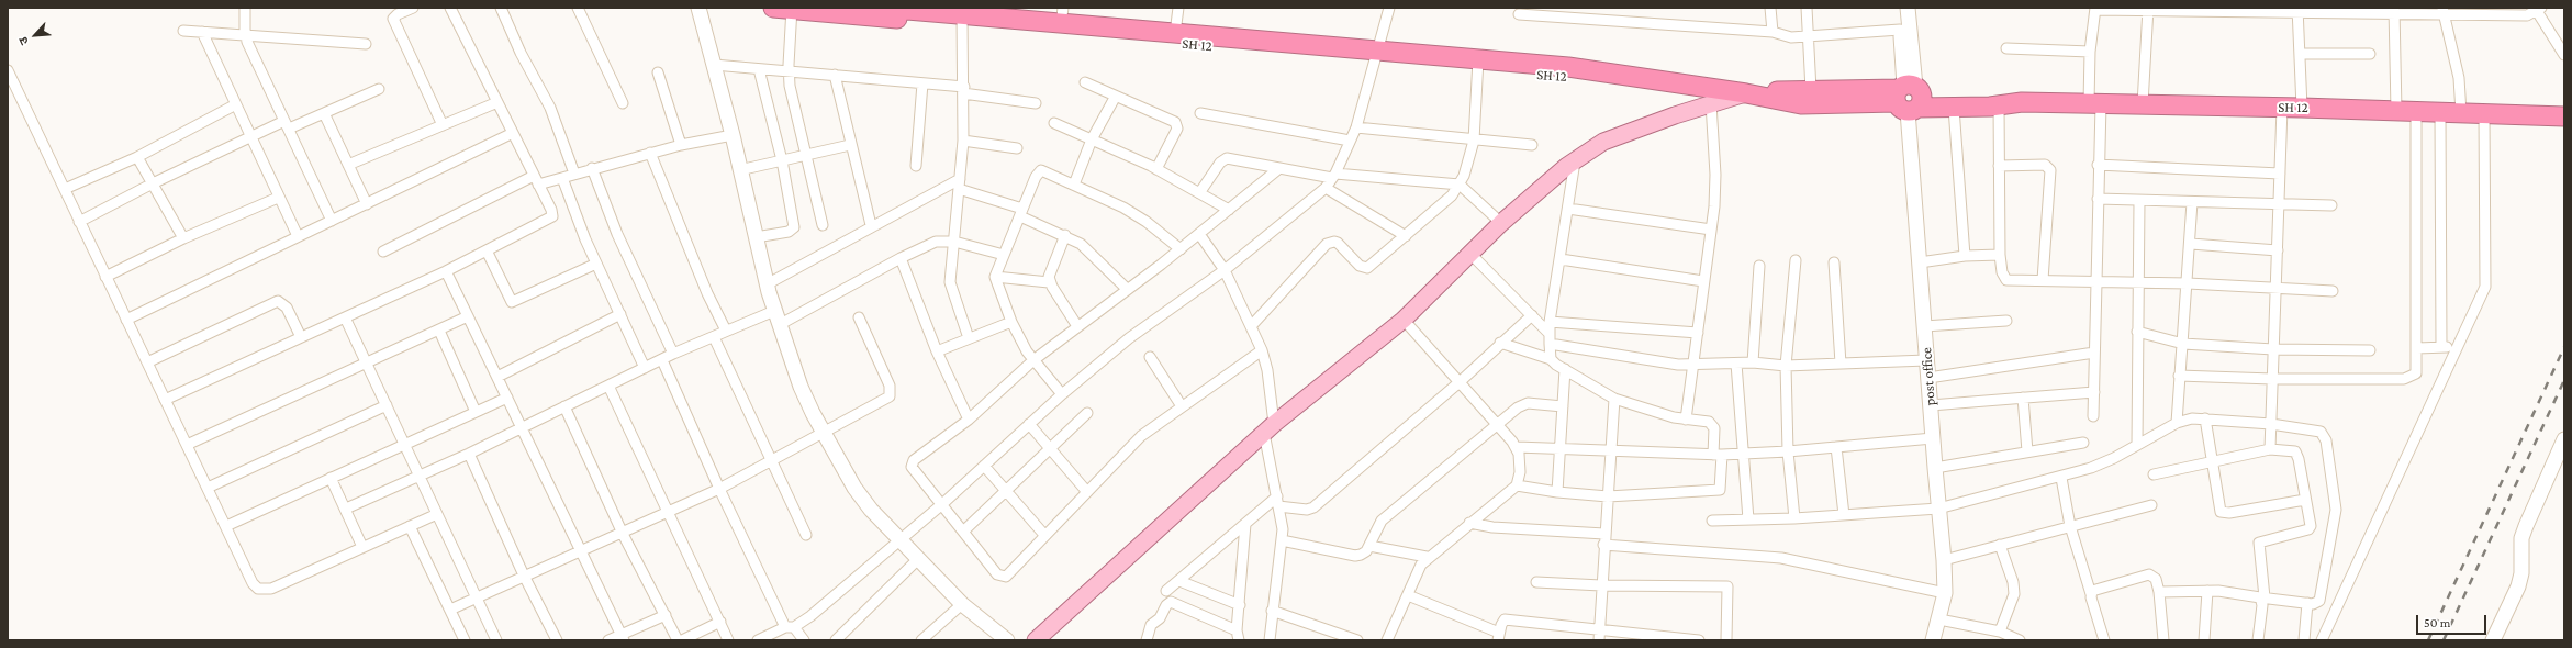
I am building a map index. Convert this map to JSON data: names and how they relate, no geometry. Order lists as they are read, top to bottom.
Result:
{
  "streets": {
    "highway": ["SH 12"],
    "street": ["post office"]
  },
  "crossings": [
    ["SH 12", "post office"]
  ],
  "scale_bar": "50 m",
  "north": "bottom left"
}
